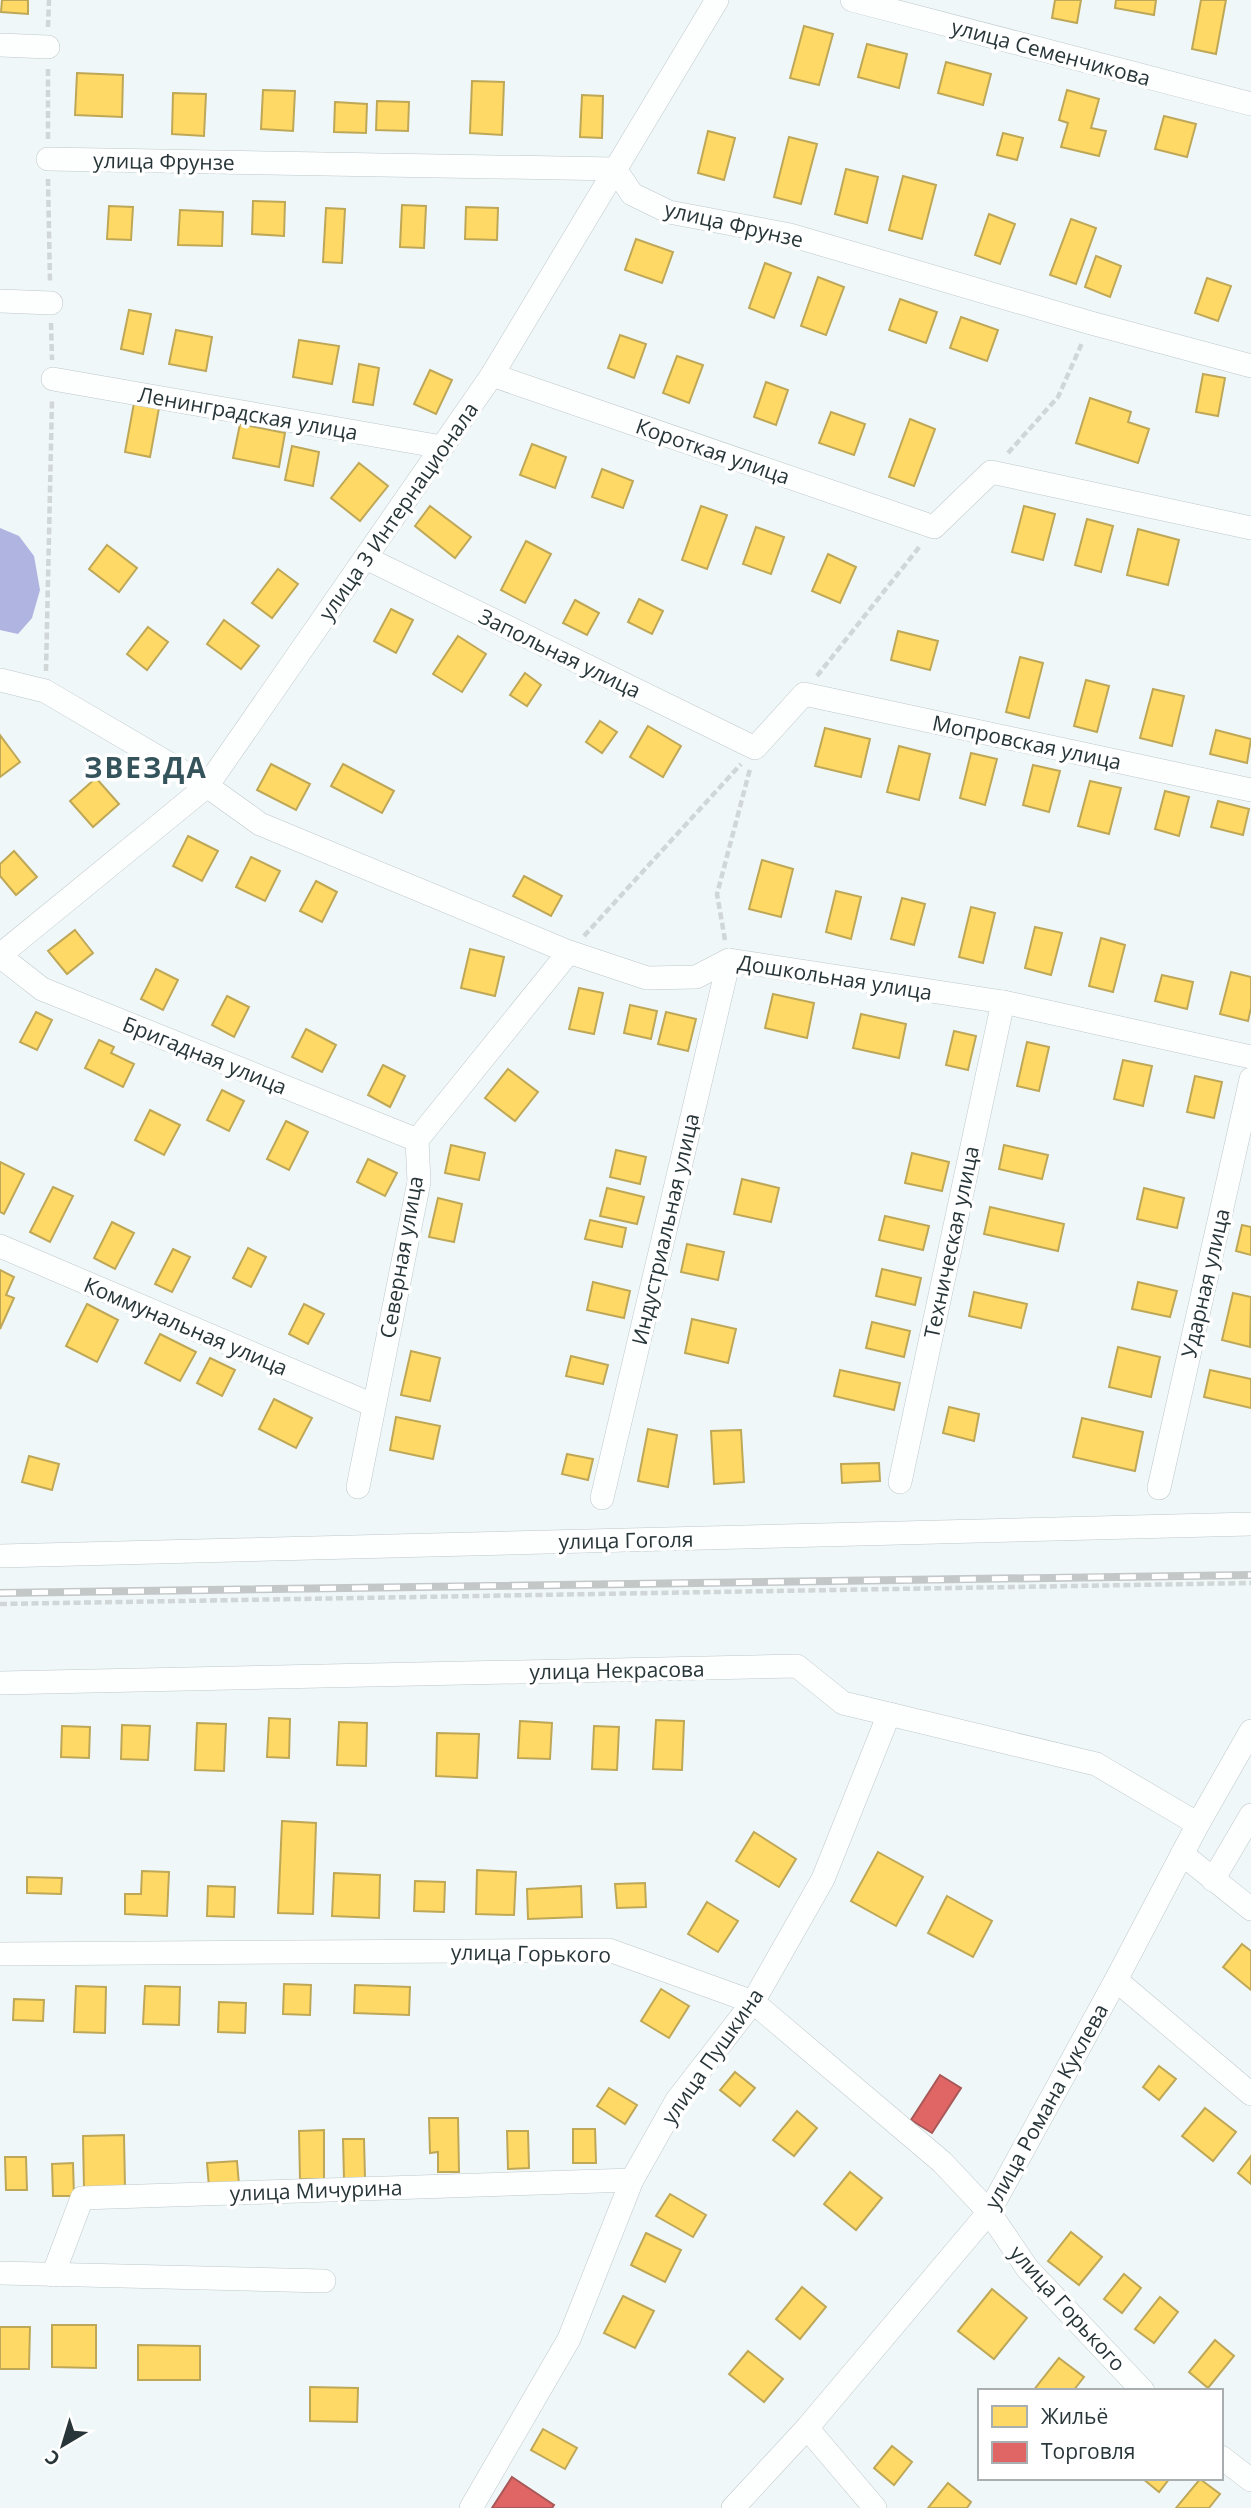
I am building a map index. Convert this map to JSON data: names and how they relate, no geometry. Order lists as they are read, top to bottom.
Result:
{
  "streets": {
    "street": [
      "улица Семенчикова",
      "улица Фрунзе",
      "Ленинградская улица",
      "Короткая улица",
      "улица 3 Интернационала",
      "Запольная улица",
      "Мопровская улица",
      "Дошкольная улица",
      "Бригадная улица",
      "Индустриальная улица",
      "Техническая улица",
      "Северная улица",
      "Ударная улица",
      "Коммунальная улица",
      "улица Гоголя",
      "улица Некрасова",
      "улица Горького",
      "улица Пушкина",
      "улица Романа Куклева",
      "улица Мичурина"
    ]
  },
  "crossings": [
    ["улица Фрунзе", "улица 3 Интернационала"],
    ["Ленинградская улица", "улица 3 Интернационала"],
    ["Короткая улица", "улица 3 Интернационала"],
    ["улица 3 Интернационала", "Запольная улица"],
    ["улица 3 Интернационала", "Дошкольная улица"],
    ["улица 3 Интернационала", "Бригадная улица"],
    ["Дошкольная улица", "Индустриальная улица"],
    ["Дошкольная улица", "Техническая улица"],
    ["Бригадная улица", "Северная улица"],
    ["Северная улица", "Коммунальная улица"],
    ["улица Некрасова", "улица Пушкина"],
    ["улица Некрасова", "улица Романа Куклева"],
    ["улица Горького", "улица Пушкина"],
    ["улица Горького", "улица Романа Куклева"],
    ["улица Пушкина", "улица Мичурина"]
  ],
  "districts": ["ЗВЕЗДА"],
  "legend": ["Жильё", "Торговля"],
  "north": "bottom left"
}
